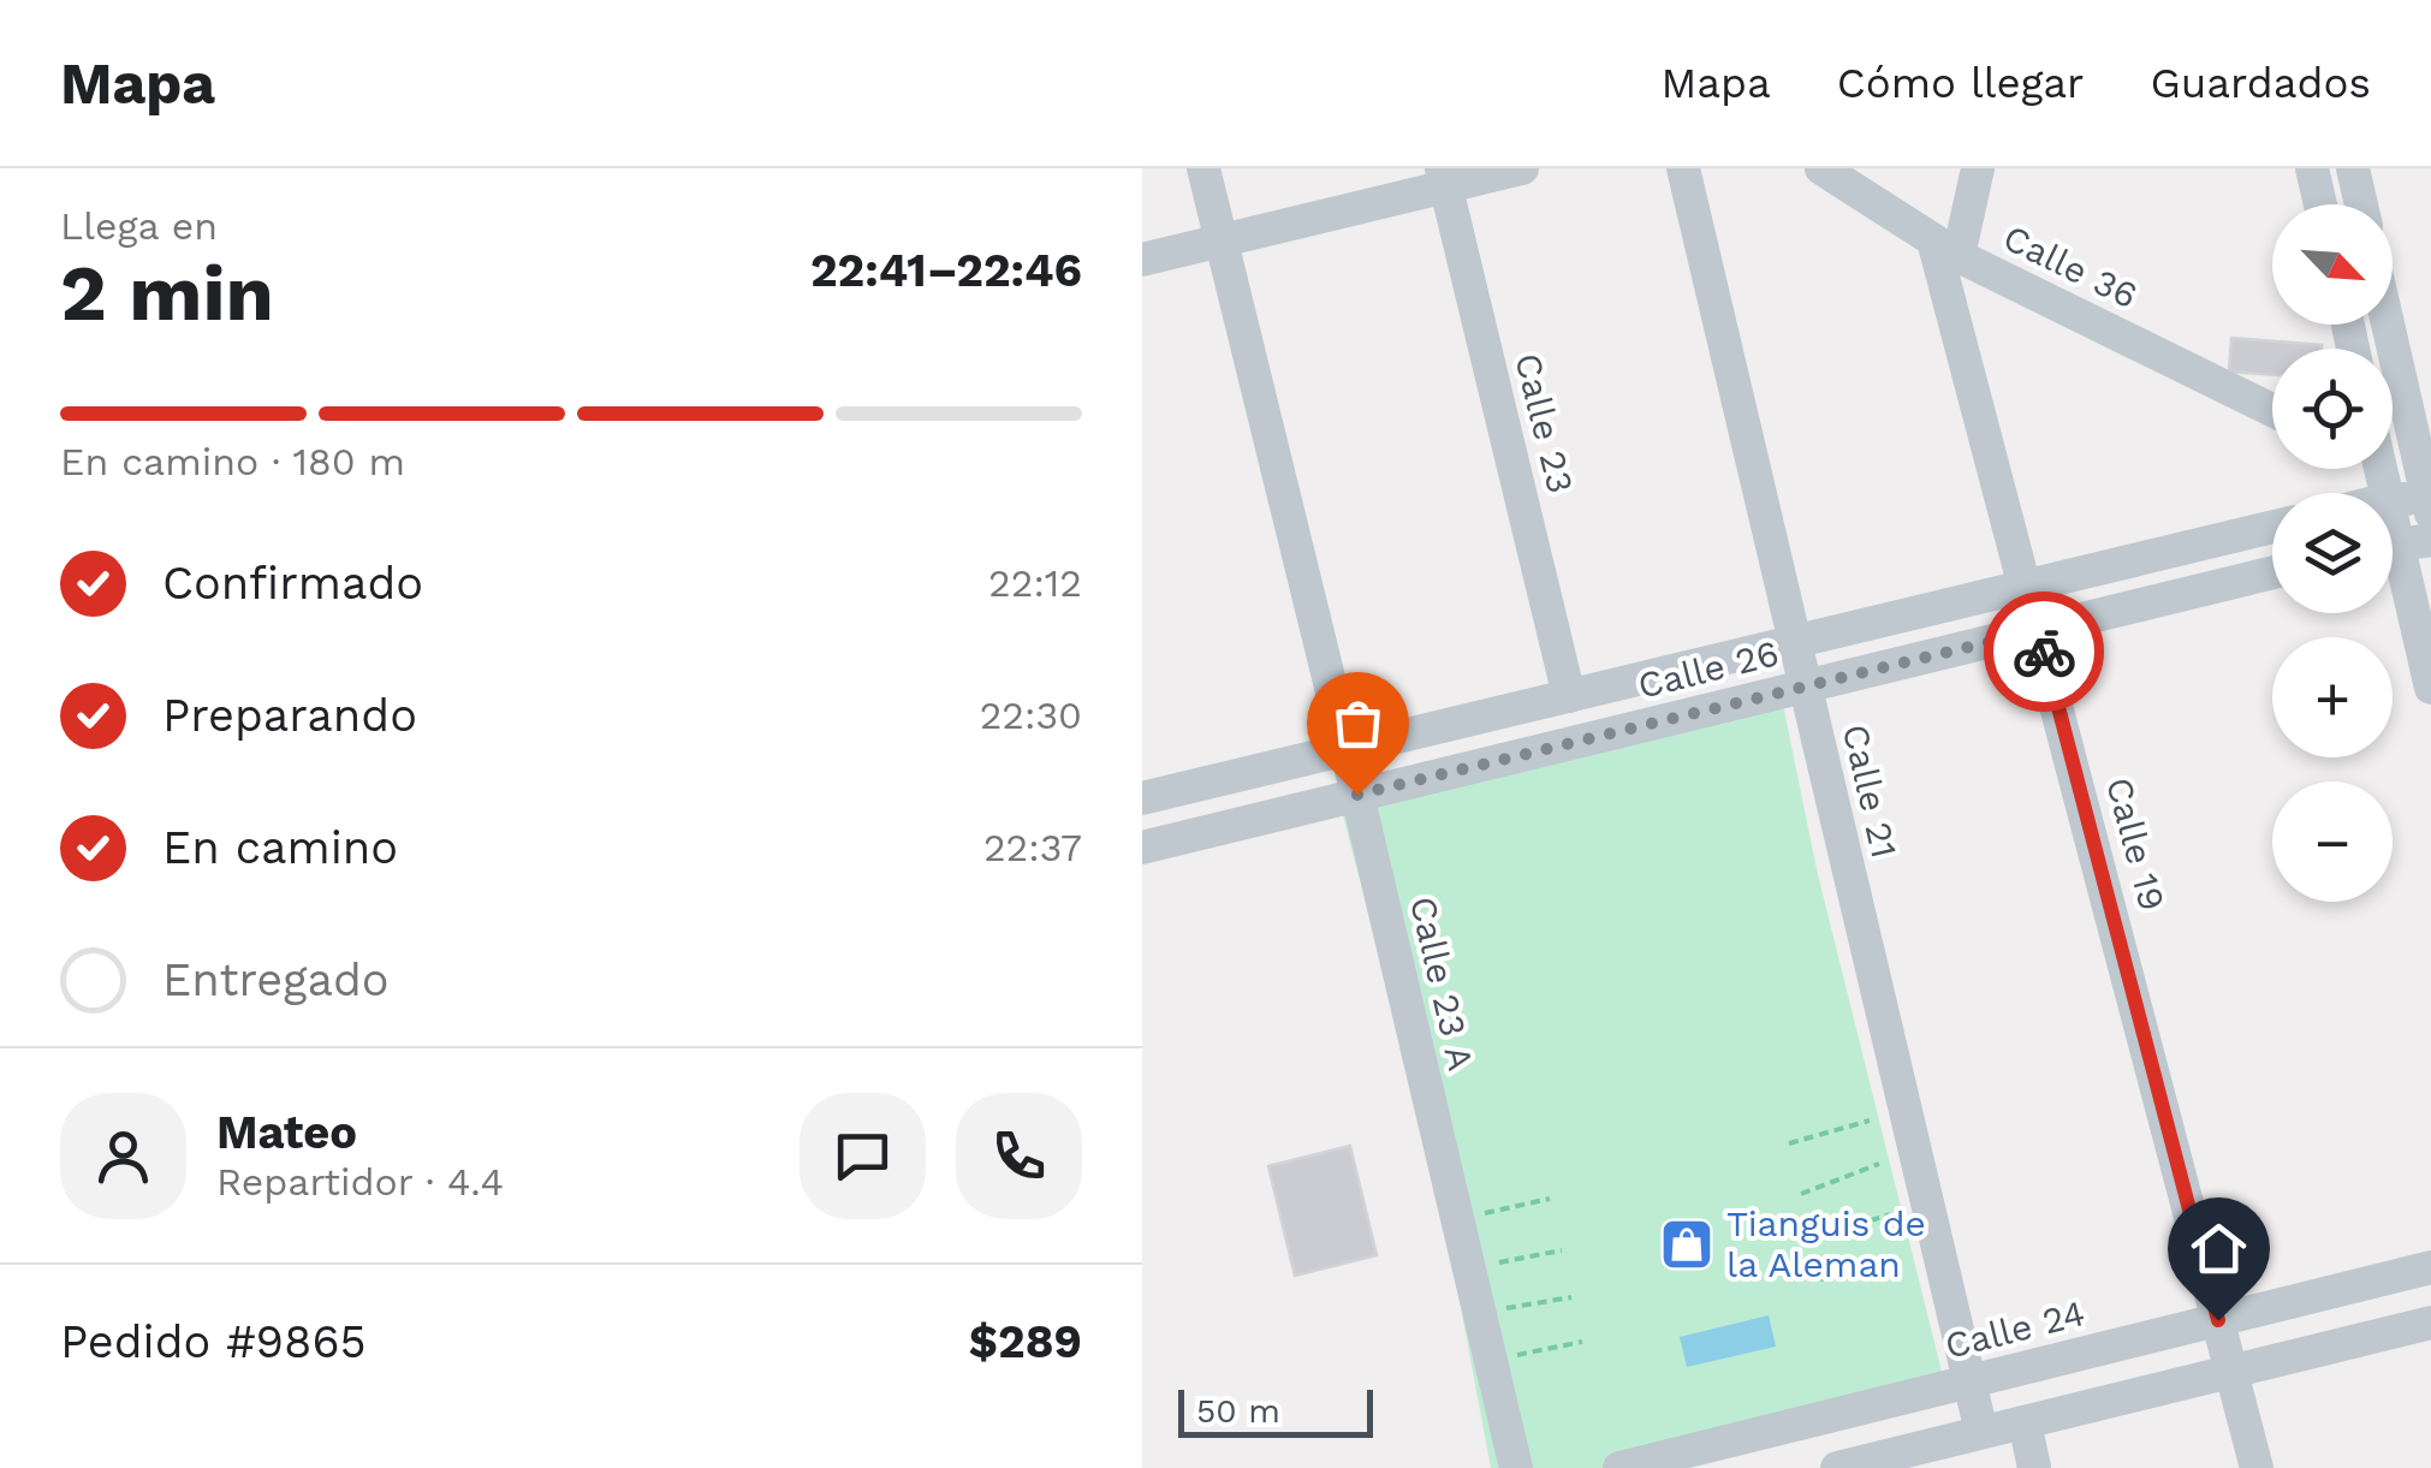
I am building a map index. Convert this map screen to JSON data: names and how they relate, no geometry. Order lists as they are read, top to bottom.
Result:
{
  "streets": {
    "street": [
      "Calle 36",
      "Calle 23",
      "Calle 26",
      "Calle 21",
      "Calle 19",
      "Calle 23 A",
      "Calle 24"
    ]
  },
  "crossings": [
    ["Calle 36", "Calle 19"],
    ["Calle 23", "Calle 26"],
    ["Calle 26", "Calle 21"],
    ["Calle 26", "Calle 19"],
    ["Calle 26", "Calle 23 A"],
    ["Calle 21", "Calle 24"],
    ["Calle 19", "Calle 24"]
  ],
  "places": {
    "shop": ["Tianguis de la Aleman"]
  },
  "scale_bar": "50 m",
  "north": "bottom right",
  "page": {
    "header": "Mapa",
    "nav": ["Mapa", "Cómo llegar", "Guardados"],
    "heading": ["2 min", "Llega en", "22:41–22:46"],
    "panel": [
      "Mateo",
      "Repartidor · 4.4",
      "Pedido #9865",
      "$289"
    ],
    "map_buttons": ["+", "−"],
    "bar": "En camino · 180 m",
    "list": [
      ["Confirmado", "22:12"],
      ["Preparando", "22:30"],
      ["En camino", "22:37"],
      "Entregado"
    ],
    "scale": "50 m"
  }
}
